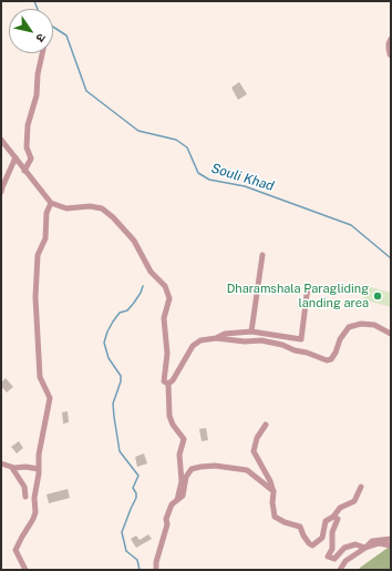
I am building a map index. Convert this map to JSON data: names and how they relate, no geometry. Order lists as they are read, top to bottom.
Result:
{
  "water": ["Souli Khad"],
  "places": ["Dharamshala Paragliding landing area"],
  "north": "bottom right"
}
